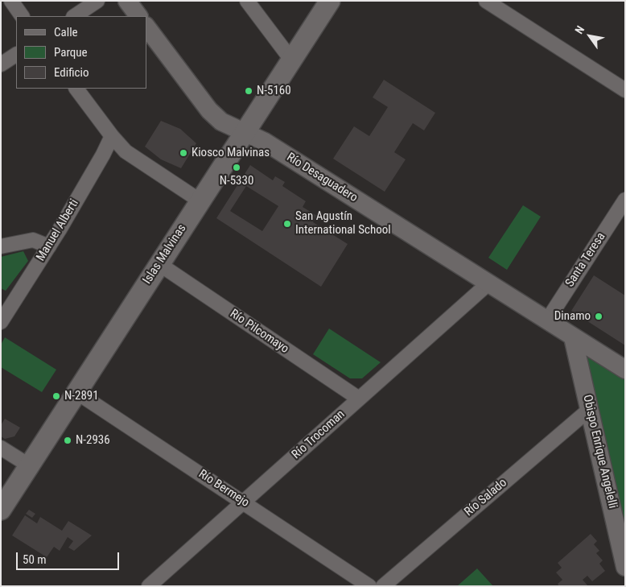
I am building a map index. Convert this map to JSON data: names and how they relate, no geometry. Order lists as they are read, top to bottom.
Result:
{
  "streets": {
    "main road": ["Islas Malvinas"],
    "street": [
      "Río Desaguadero",
      "Manuel Alberti",
      "Santa Teresa",
      "Río Pilcomayo",
      "Río Trocoman",
      "Obispo Enrique Angelelli",
      "Río Bermejo",
      "Río Salado"
    ]
  },
  "crossings": [
    ["Río Desaguadero", "Islas Malvinas"],
    ["Río Desaguadero", "Santa Teresa"],
    ["Río Desaguadero", "Río Trocoman"],
    ["Río Desaguadero", "Obispo Enrique Angelelli"],
    ["Islas Malvinas", "Río Pilcomayo"],
    ["Islas Malvinas", "Río Bermejo"],
    ["Río Pilcomayo", "Río Trocoman"],
    ["Río Trocoman", "Río Bermejo"],
    ["Obispo Enrique Angelelli", "Río Salado"]
  ],
  "places": [
    "N-5160",
    "Kiosco Malvinas",
    "N-5330",
    "San Agustín International School",
    "Dinamo",
    "N-2891",
    "N-2936"
  ],
  "legend": ["Calle", "Parque", "Edificio"],
  "scale_bar": "50 m",
  "north": "top left"
}
